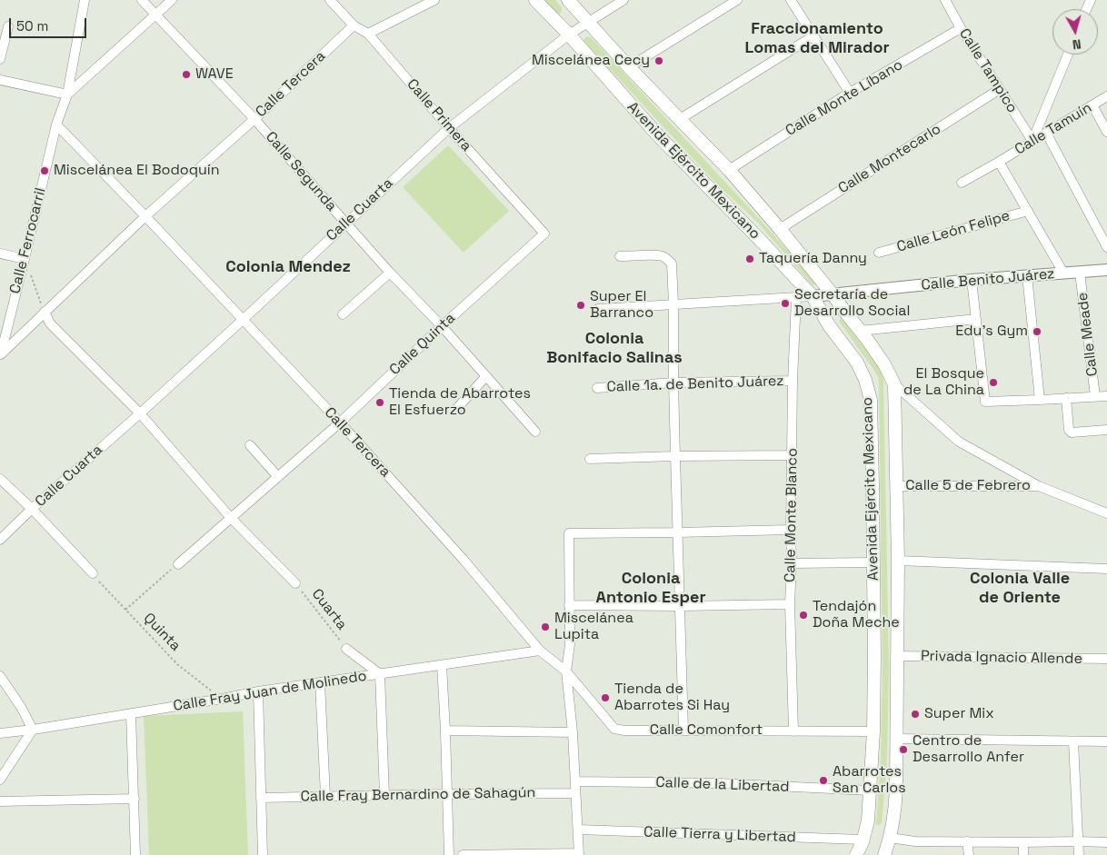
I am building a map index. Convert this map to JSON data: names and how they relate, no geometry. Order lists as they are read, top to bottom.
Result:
{
  "streets": {
    "main road": ["Avenida Ejército Mexicano"],
    "street": [
      "Calle Tampico",
      "Calle Tercera",
      "Calle Monte Líbano",
      "Calle Primera",
      "Calle Tamuín",
      "Calle Montecarlo",
      "Calle Segunda",
      "Calle Cuarta",
      "Calle León Felipe",
      "Calle Ferrocarril",
      "Calle Benito Juárez",
      "Calle Meade",
      "Calle Quinta",
      "Calle 1a. de Benito Juárez",
      "Calle 5 de Febrero",
      "Calle Monte Blanco",
      "Privada Ignacio Allende",
      "Calle Fray Juan de Molinedo",
      "Calle Comonfort",
      "Calle de la Libertad",
      "Calle Fray Bernardino de Sahagún",
      "Calle Tierra y Libertad"
    ],
    "path": ["Cuarta", "Quinta"]
  },
  "crossings": [
    ["Calle Tampico", "Calle Monte Líbano"],
    ["Calle Tampico", "Calle Tamuín"],
    ["Calle Tampico", "Calle Montecarlo"],
    ["Calle Tercera", "Calle Primera"],
    ["Calle Tercera", "Calle Segunda"],
    ["Calle Tercera", "Calle Cuarta"],
    ["Calle Tercera", "Calle Ferrocarril"],
    ["Calle Tercera", "Calle Quinta"],
    ["Calle Tercera", "Calle Fray Juan de Molinedo"],
    ["Calle Tercera", "Calle Comonfort"],
    ["Calle Monte Líbano", "Avenida Ejército Mexicano"],
    ["Calle Primera", "Calle Cuarta"],
    ["Calle Primera", "Calle Quinta"],
    ["Calle Montecarlo", "Avenida Ejército Mexicano"],
    ["Avenida Ejército Mexicano", "Calle Cuarta"],
    ["Avenida Ejército Mexicano", "Calle Benito Juárez"],
    ["Avenida Ejército Mexicano", "Calle 5 de Febrero"],
    ["Avenida Ejército Mexicano", "Privada Ignacio Allende"],
    ["Avenida Ejército Mexicano", "Calle Comonfort"],
    ["Avenida Ejército Mexicano", "Calle de la Libertad"],
    ["Avenida Ejército Mexicano", "Calle Tierra y Libertad"],
    ["Calle Segunda", "Calle Cuarta"],
    ["Calle Segunda", "Calle Quinta"],
    ["Calle Benito Juárez", "Calle Meade"],
    ["Calle Benito Juárez", "Calle Monte Blanco"],
    ["Calle 1a. de Benito Juárez", "Calle Monte Blanco"],
    ["Calle Monte Blanco", "Calle Comonfort"],
    ["Quinta", "Calle Fray Juan de Molinedo"]
  ],
  "districts": [
    "Fraccionamiento Lomas del Mirador",
    "Colonia Mendez",
    "Colonia Bonifacio Salinas",
    "Colonia Antonio Esper",
    "Colonia Valle de Oriente"
  ],
  "places": [
    "Miscelánea Cecy",
    "WAVE",
    "Miscelánea El Bodoquín",
    "Taquería Danny",
    "Secretaría de Desarrollo Social",
    "Super El Barranco",
    "Edu's Gym",
    "El Bosque de La China",
    "Tienda de Abarrotes El Esfuerzo",
    "Tendajón Doña Meche",
    "Miscelánea Lupita",
    "Tienda de Abarrotes Si Hay",
    "Super Mix",
    "Centro de Desarrollo Anfer",
    "Abarrotes San Carlos"
  ],
  "scale_bar": "50 m",
  "north": "bottom"
}
